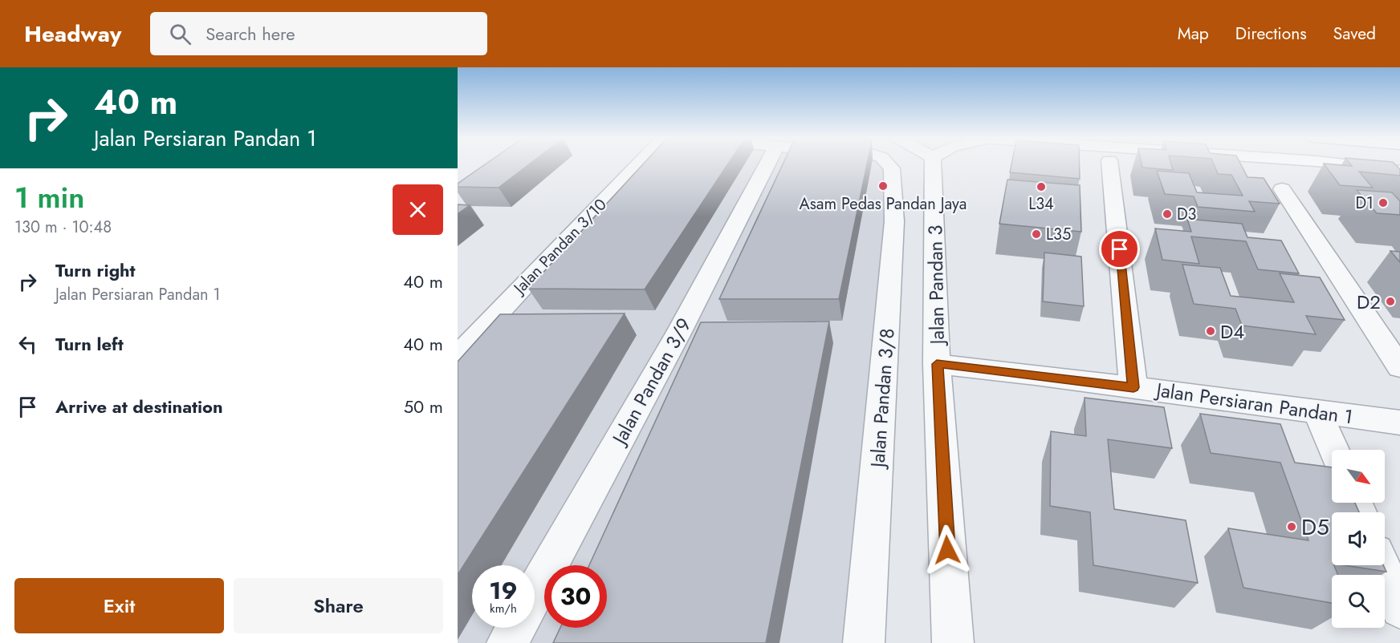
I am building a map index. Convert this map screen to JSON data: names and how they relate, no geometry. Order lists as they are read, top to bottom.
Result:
{
  "streets": {
    "street": [
      "Jalan Pandan 3/10",
      "Jalan Pandan 3",
      "Jalan Pandan 3/9",
      "Jalan Pandan 3/8",
      "Jalan Persiaran Pandan 1"
    ]
  },
  "crossings": [
    ["Jalan Pandan 3", "Jalan Pandan 3/8"],
    ["Jalan Pandan 3", "Jalan Persiaran Pandan 1"]
  ],
  "places": [
    "Asam Pedas Pandan Jaya",
    "L34",
    "D1",
    "D3",
    "L35",
    "D2",
    "D4",
    "D5"
  ],
  "north": "bottom right",
  "page": {
    "header": "Headway",
    "search": "Search here",
    "nav": ["Map", "Directions", "Saved"],
    "turn": ["40 m", "Jalan Persiaran Pandan 1"],
    "heading": ["1 min", "130 m · 10:48"],
    "list": [
      {
        "name": "Turn right",
        "note": "Jalan Persiaran Pandan 1",
        "value": "40 m"
      },
      {
        "name": "Turn left",
        "value": "40 m"
      },
      {
        "name": "Arrive at destination",
        "value": "50 m"
      }
    ],
    "speed": "19 km/h",
    "limit": "30",
    "buttons": ["Exit", "Share"]
  }
}
